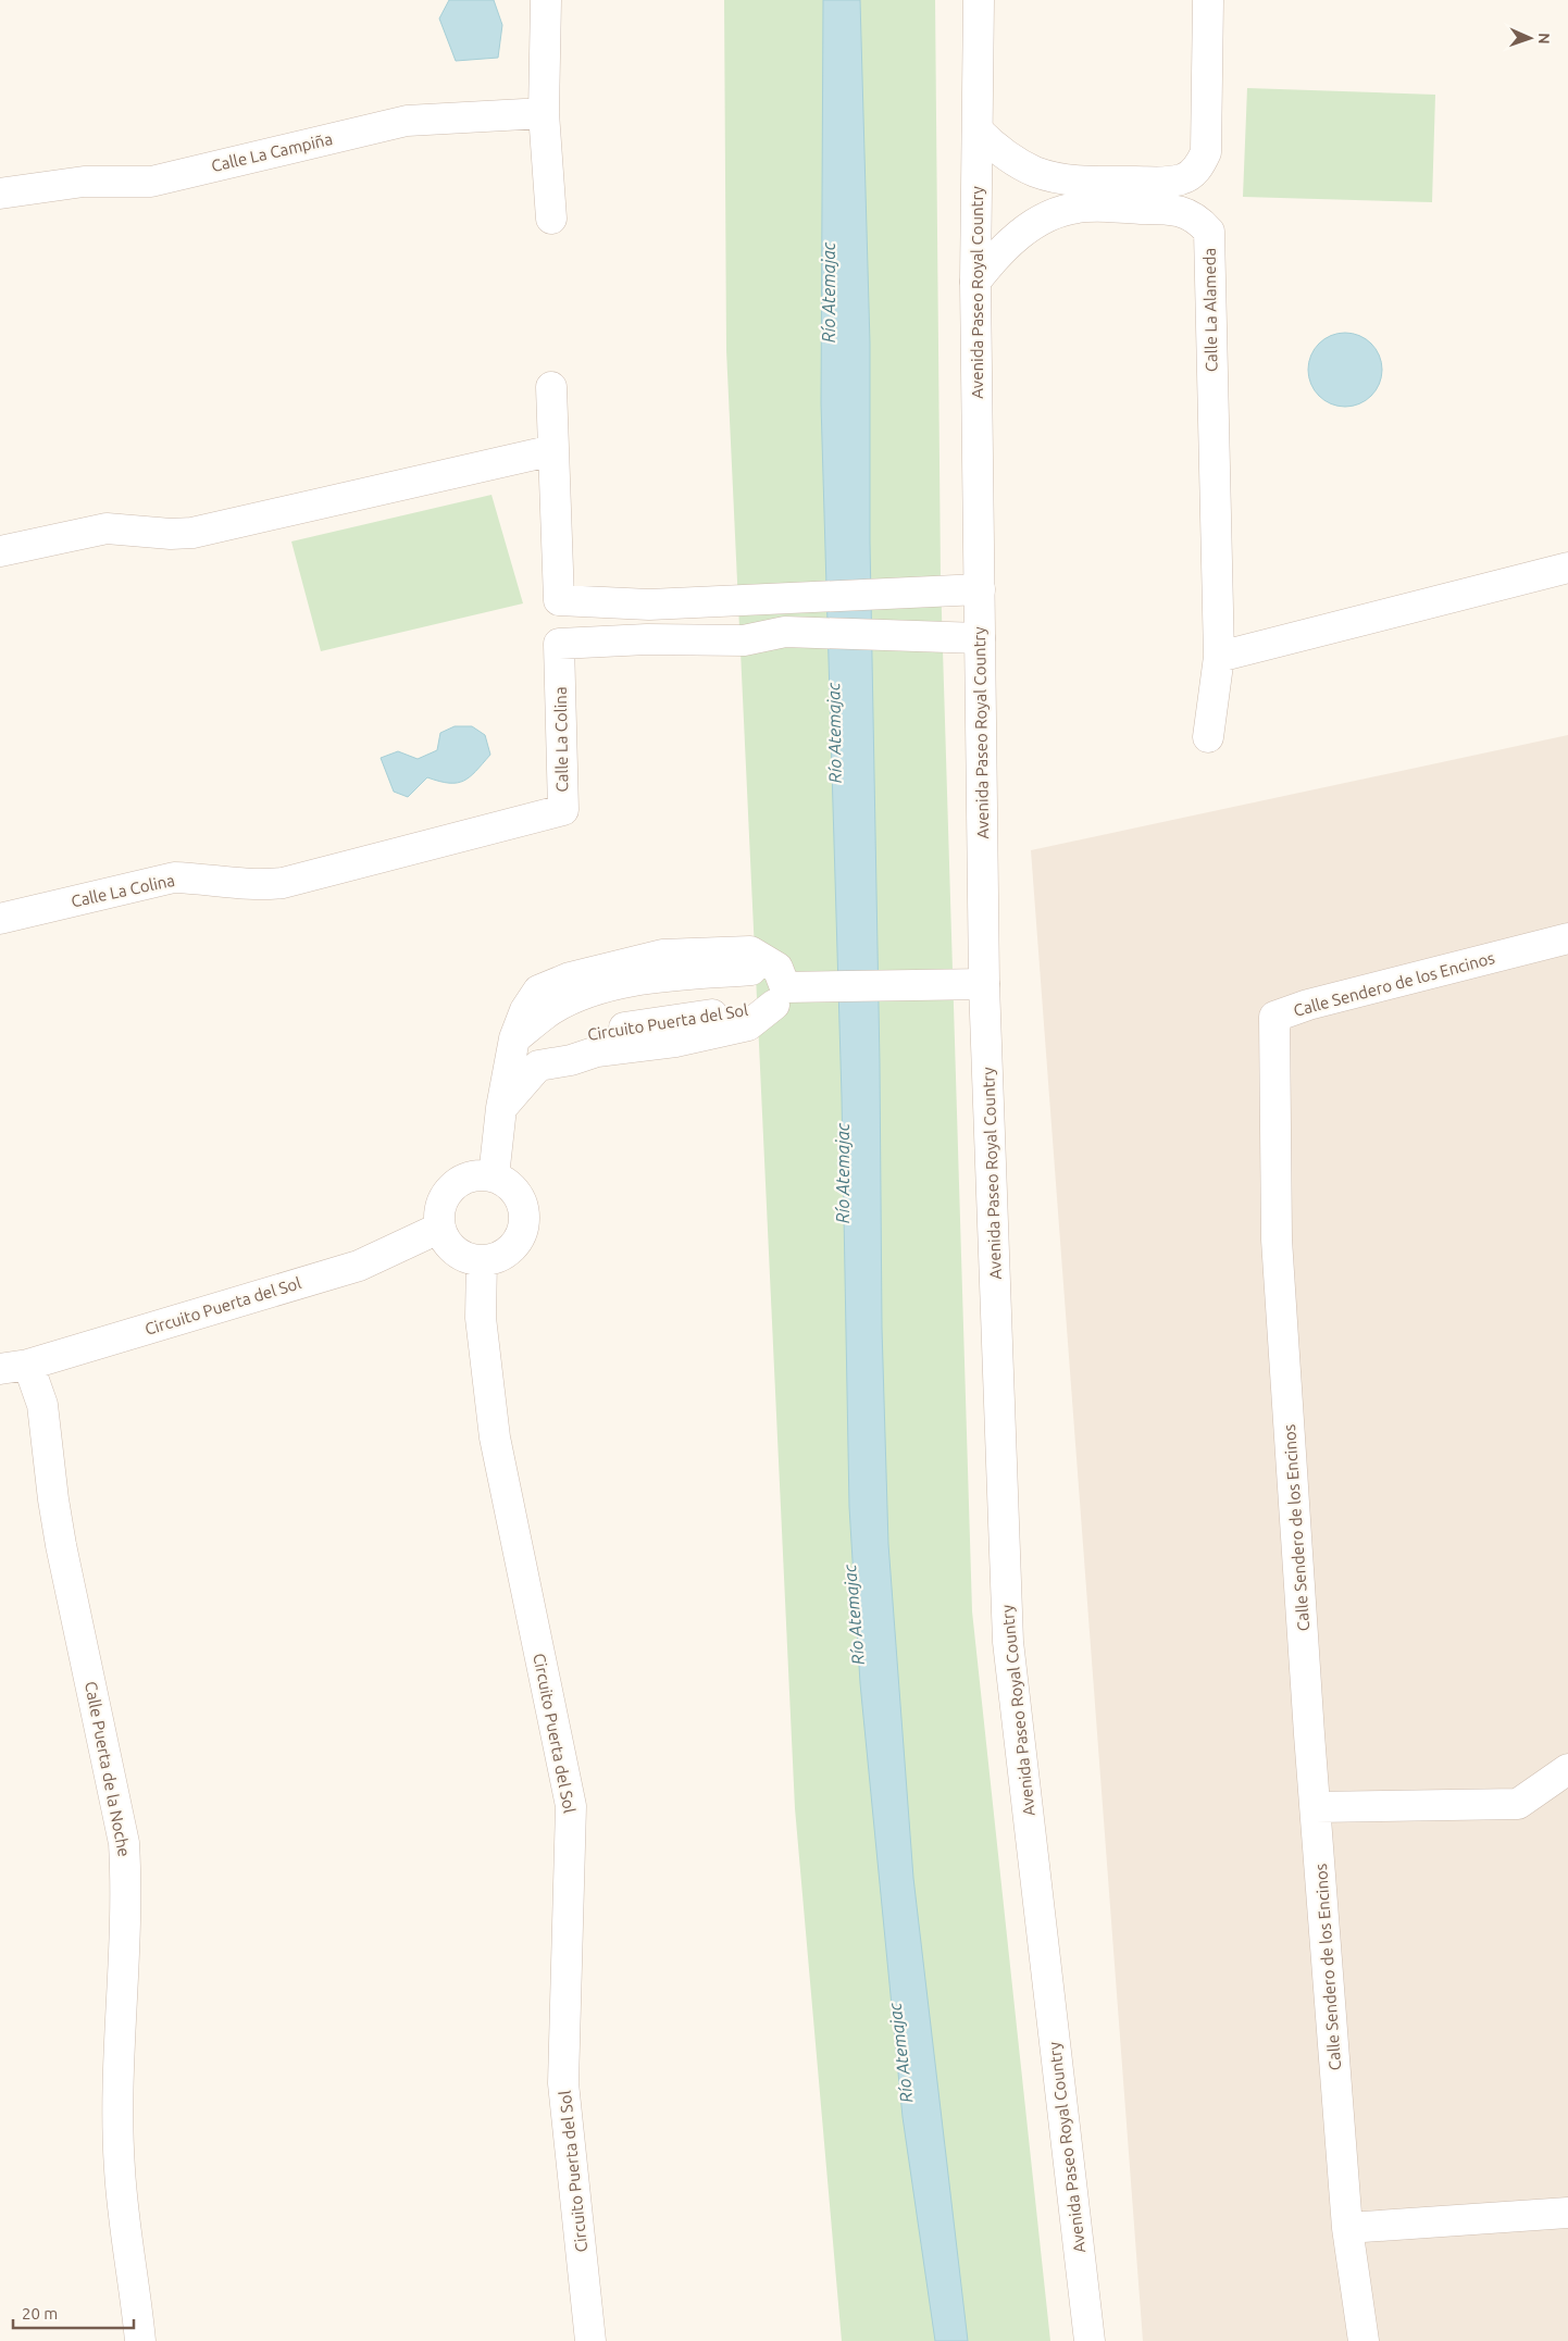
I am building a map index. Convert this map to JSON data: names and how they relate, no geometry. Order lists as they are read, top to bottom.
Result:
{
  "streets": {
    "street": [
      "Calle La Campiña",
      "Avenida Paseo Royal Country",
      "Calle La Alameda",
      "Calle La Colina",
      "Calle Sendero de los Encinos",
      "Circuito Puerta del Sol",
      "Calle Puerta de la Noche"
    ]
  },
  "crossings": [
    ["Avenida Paseo Royal Country", "Calle La Alameda"],
    ["Avenida Paseo Royal Country", "Calle La Colina"],
    ["Circuito Puerta del Sol", "Calle Puerta de la Noche"]
  ],
  "water": ["Río Atemajac"],
  "scale_bar": "20 m",
  "north": "right"
}
